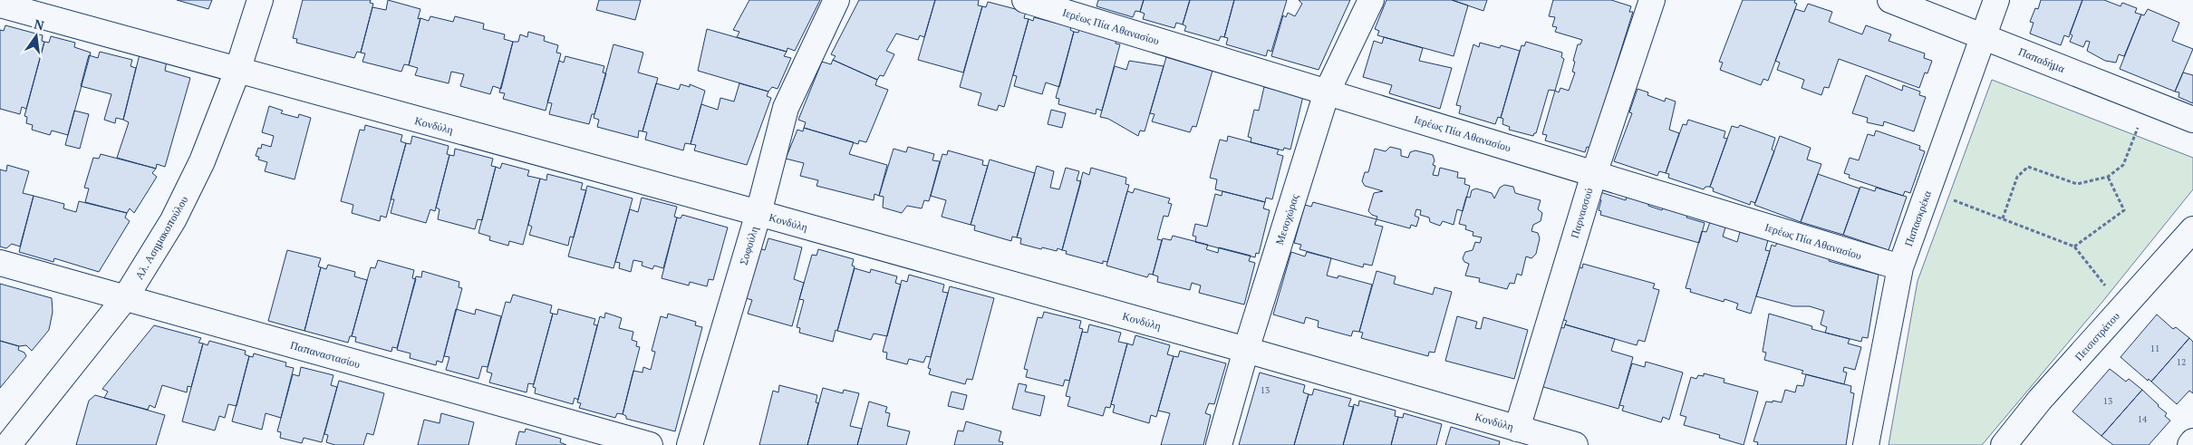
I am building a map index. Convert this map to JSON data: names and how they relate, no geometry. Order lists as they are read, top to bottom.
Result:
{
  "streets": {
    "street": [
      "Ιερέως Πία Αθανασίου",
      "Παπαδήμα",
      "Κονδύλη",
      "Παρνασσού",
      "Παπασκρέκα",
      "Μεσοχώρας",
      "Αλ. Ασημακοπούλου",
      "Σοφούλη",
      "Πεισιστράτου",
      "Παπαναστασίου"
    ]
  },
  "crossings": [
    ["Ιερέως Πία Αθανασίου", "Παρνασσού"],
    ["Ιερέως Πία Αθανασίου", "Παπασκρέκα"],
    ["Ιερέως Πία Αθανασίου", "Μεσοχώρας"],
    ["Παπαδήμα", "Παπασκρέκα"],
    ["Κονδύλη", "Παρνασσού"],
    ["Κονδύλη", "Μεσοχώρας"],
    ["Κονδύλη", "Αλ. Ασημακοπούλου"],
    ["Κονδύλη", "Σοφούλη"],
    ["Αλ. Ασημακοπούλου", "Παπαναστασίου"]
  ],
  "house_numbers": [
    "11",
    "12",
    "13",
    "13",
    "14"
  ],
  "north": "top"
}
